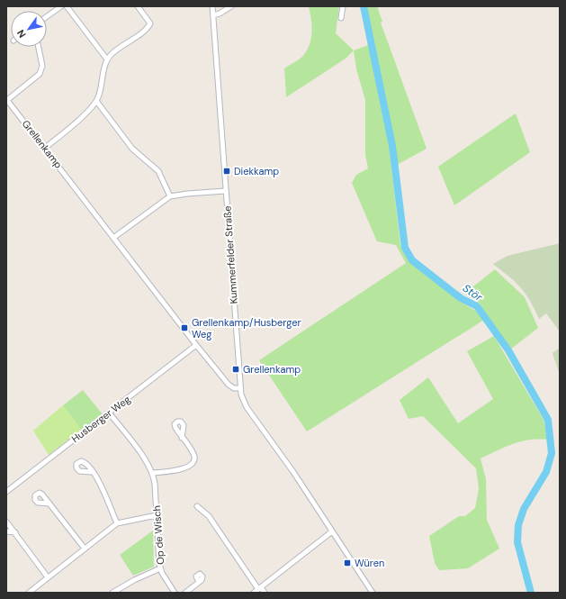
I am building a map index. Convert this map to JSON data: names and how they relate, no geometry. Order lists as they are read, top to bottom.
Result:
{
  "streets": {
    "street": [
      "Grellenkamp",
      "Kummerfelder Straße",
      "Husberger Weg",
      "Op de Wisch"
    ]
  },
  "crossings": [
    ["Grellenkamp", "Kummerfelder Straße"],
    ["Grellenkamp", "Husberger Weg"],
    ["Husberger Weg", "Op de Wisch"]
  ],
  "water": ["Stör"],
  "places": {
    "transit": [
      "Diekkamp",
      "Grellenkamp/Husberger Weg",
      "Grellenkamp",
      "Würen"
    ]
  },
  "north": "bottom left"
}
